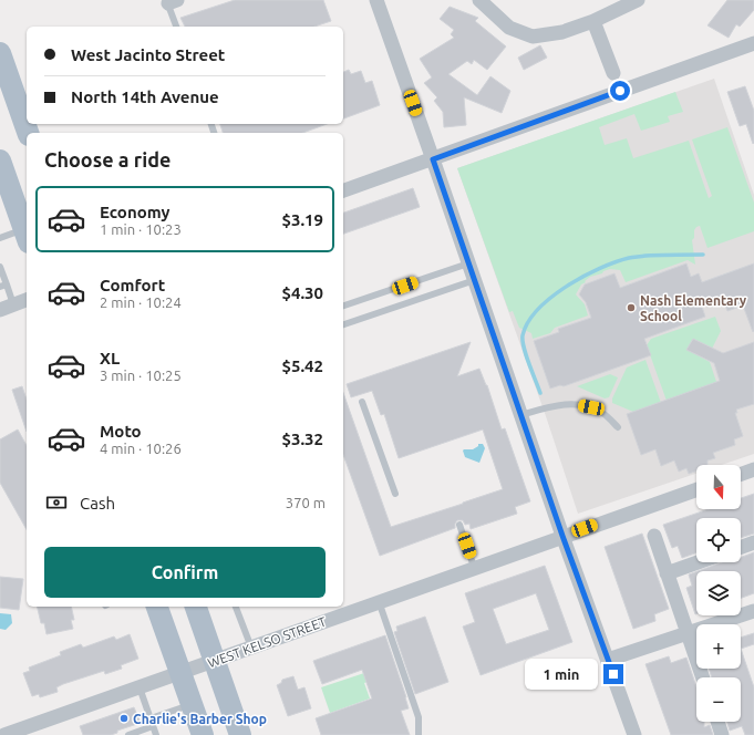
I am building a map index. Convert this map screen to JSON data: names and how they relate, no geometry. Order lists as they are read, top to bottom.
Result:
{
  "streets": {
    "street": ["WEST KELSO STREET"]
  },
  "places": ["Nash Elementary School", "Charlie's Barber Shop"],
  "north": "bottom",
  "page": {
    "banner": ["West Jacinto Street", "North 14th Avenue"],
    "heading": "Choose a ride",
    "list": [
      {
        "name": "Economy",
        "note": "1 min · 10:23",
        "value": "$3.19"
      },
      {
        "name": "Comfort",
        "note": "2 min · 10:24",
        "value": "$4.30"
      },
      {
        "name": "XL",
        "note": "3 min · 10:25",
        "value": "$5.42"
      },
      {
        "name": "Moto",
        "note": "4 min · 10:26",
        "value": "$3.32"
      }
    ],
    "map_buttons": ["+", "−"],
    "pay": ["Cash", "370 m"],
    "buttons": "Confirm",
    "bubble": "1 min"
  }
}
